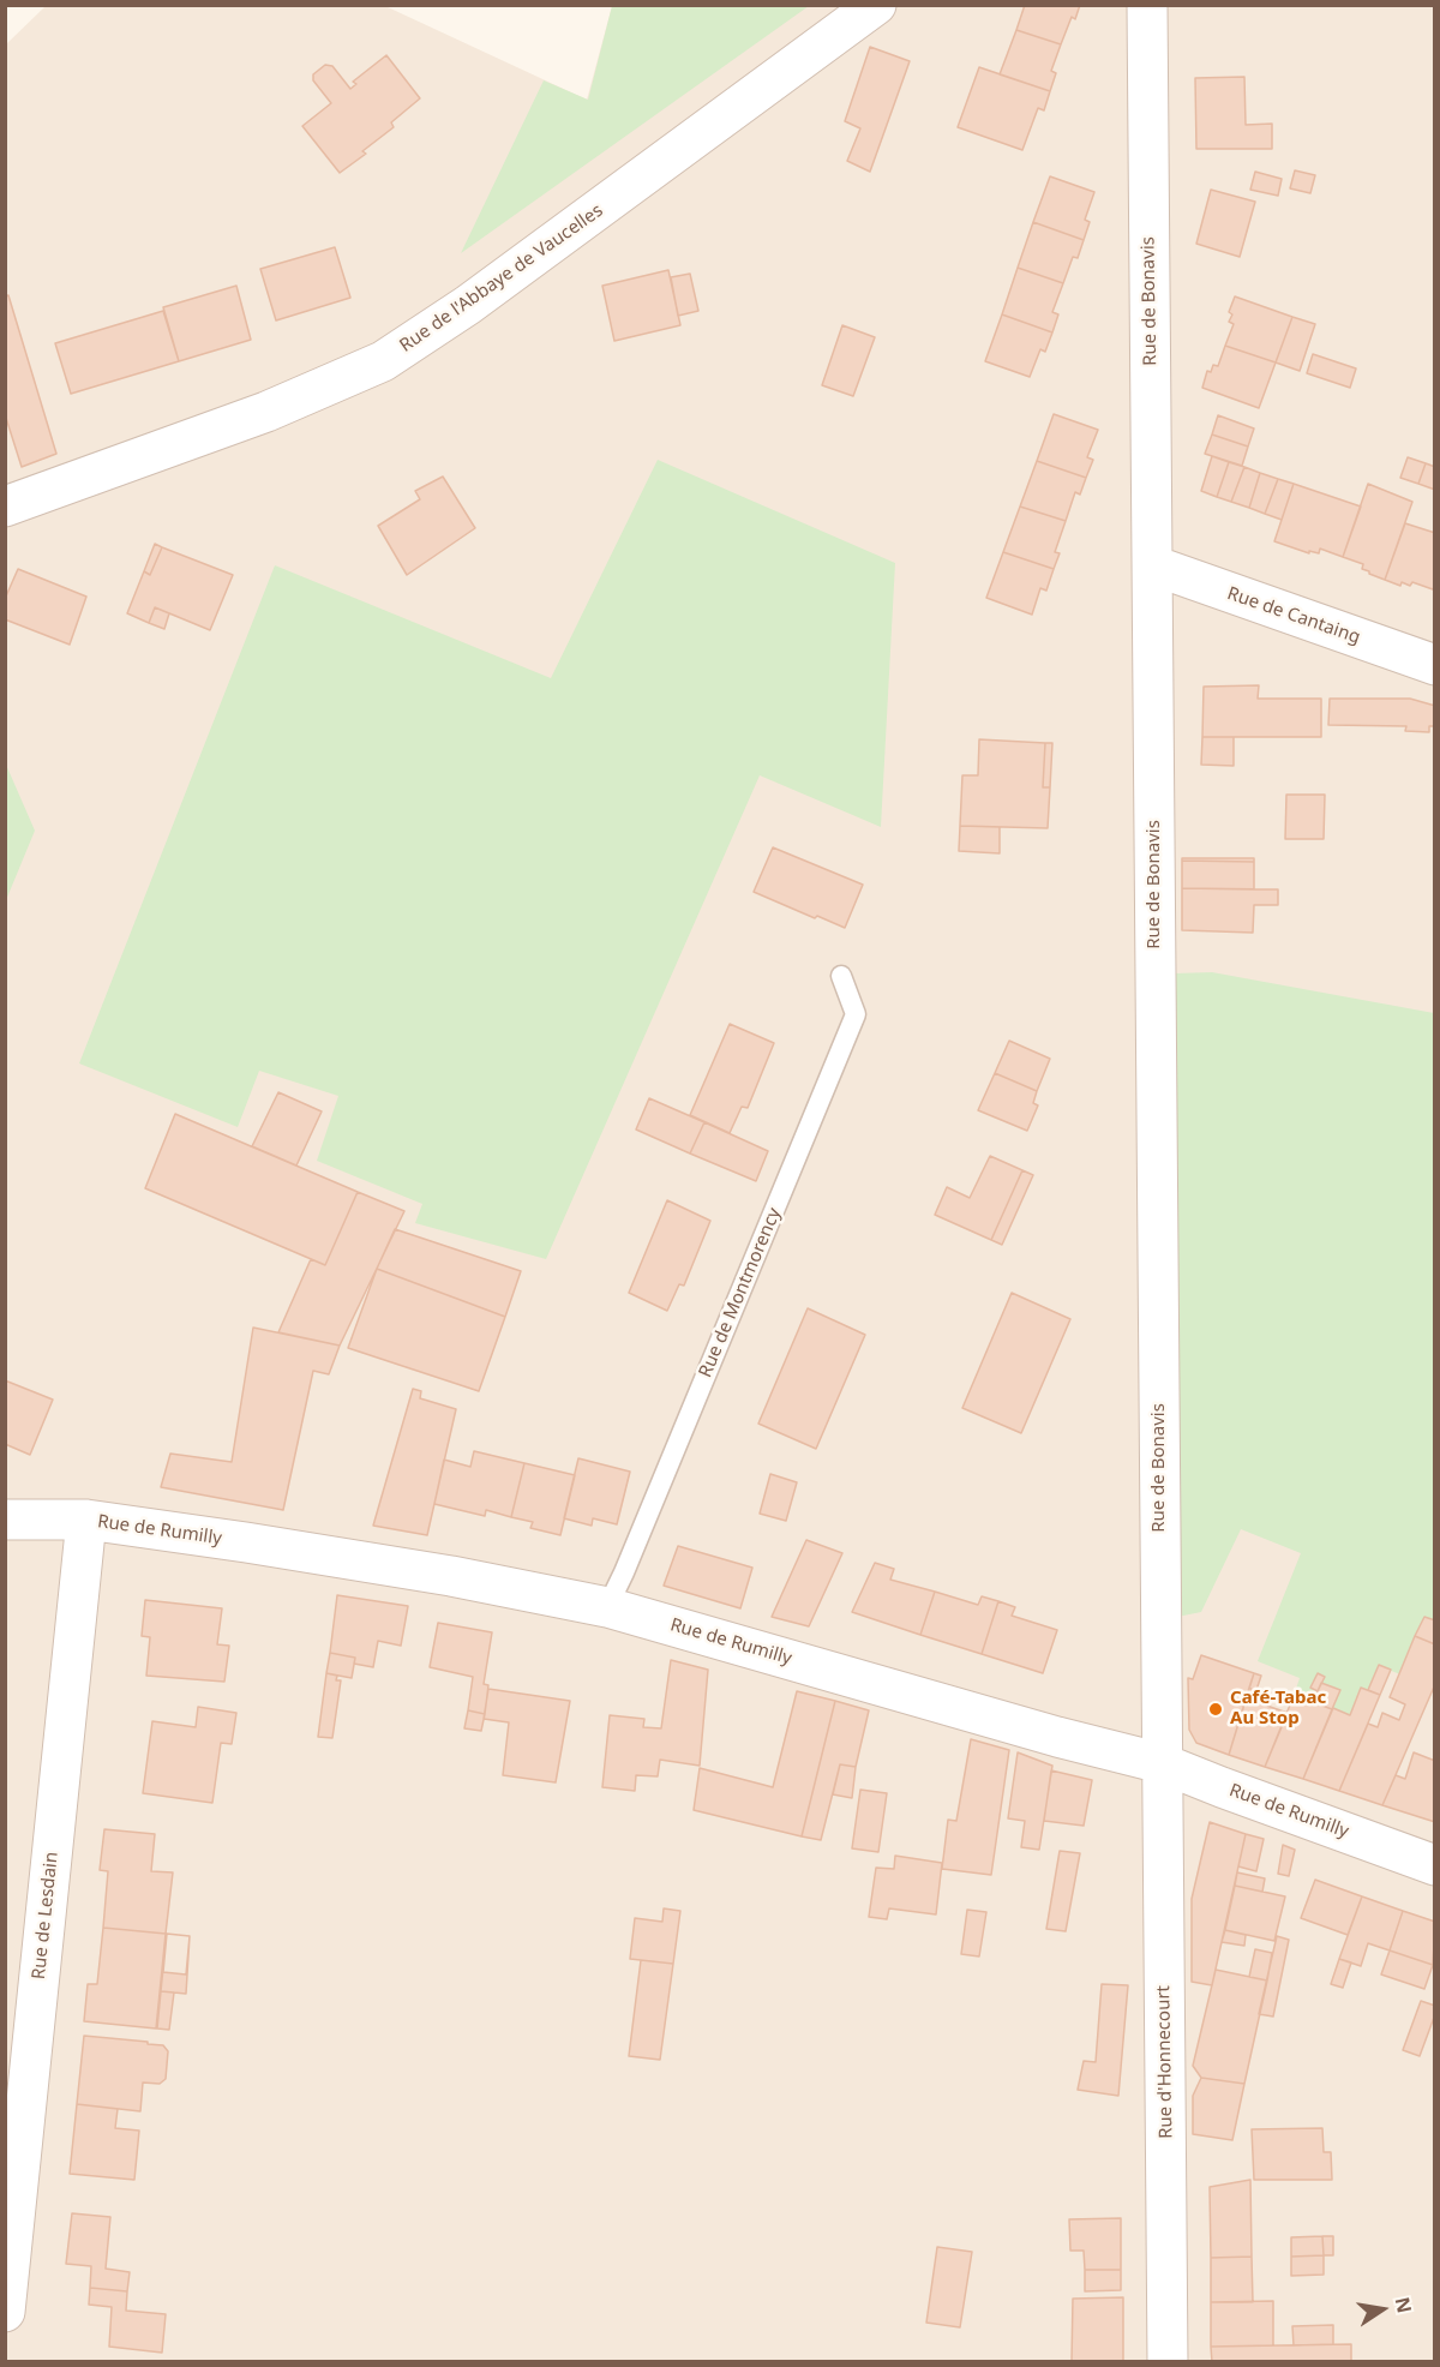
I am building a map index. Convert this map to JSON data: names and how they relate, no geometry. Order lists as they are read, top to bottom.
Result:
{
  "streets": {
    "street": [
      "Rue de l'Abbaye de Vaucelles",
      "Rue de Bonavis",
      "Rue de Cantaing",
      "Rue de Rumilly",
      "Rue de Lesdain",
      "Rue d'Honnecourt"
    ],
    "lane": ["Rue de Montmorency"]
  },
  "crossings": [
    ["Rue de Bonavis", "Rue de Cantaing"],
    ["Rue de Bonavis", "Rue de Rumilly"],
    ["Rue de Bonavis", "Rue d'Honnecourt"],
    ["Rue de Montmorency", "Rue de Rumilly"],
    ["Rue de Rumilly", "Rue de Lesdain"],
    ["Rue de Rumilly", "Rue d'Honnecourt"]
  ],
  "places": ["Café-Tabac Au Stop"],
  "north": "right"
}
